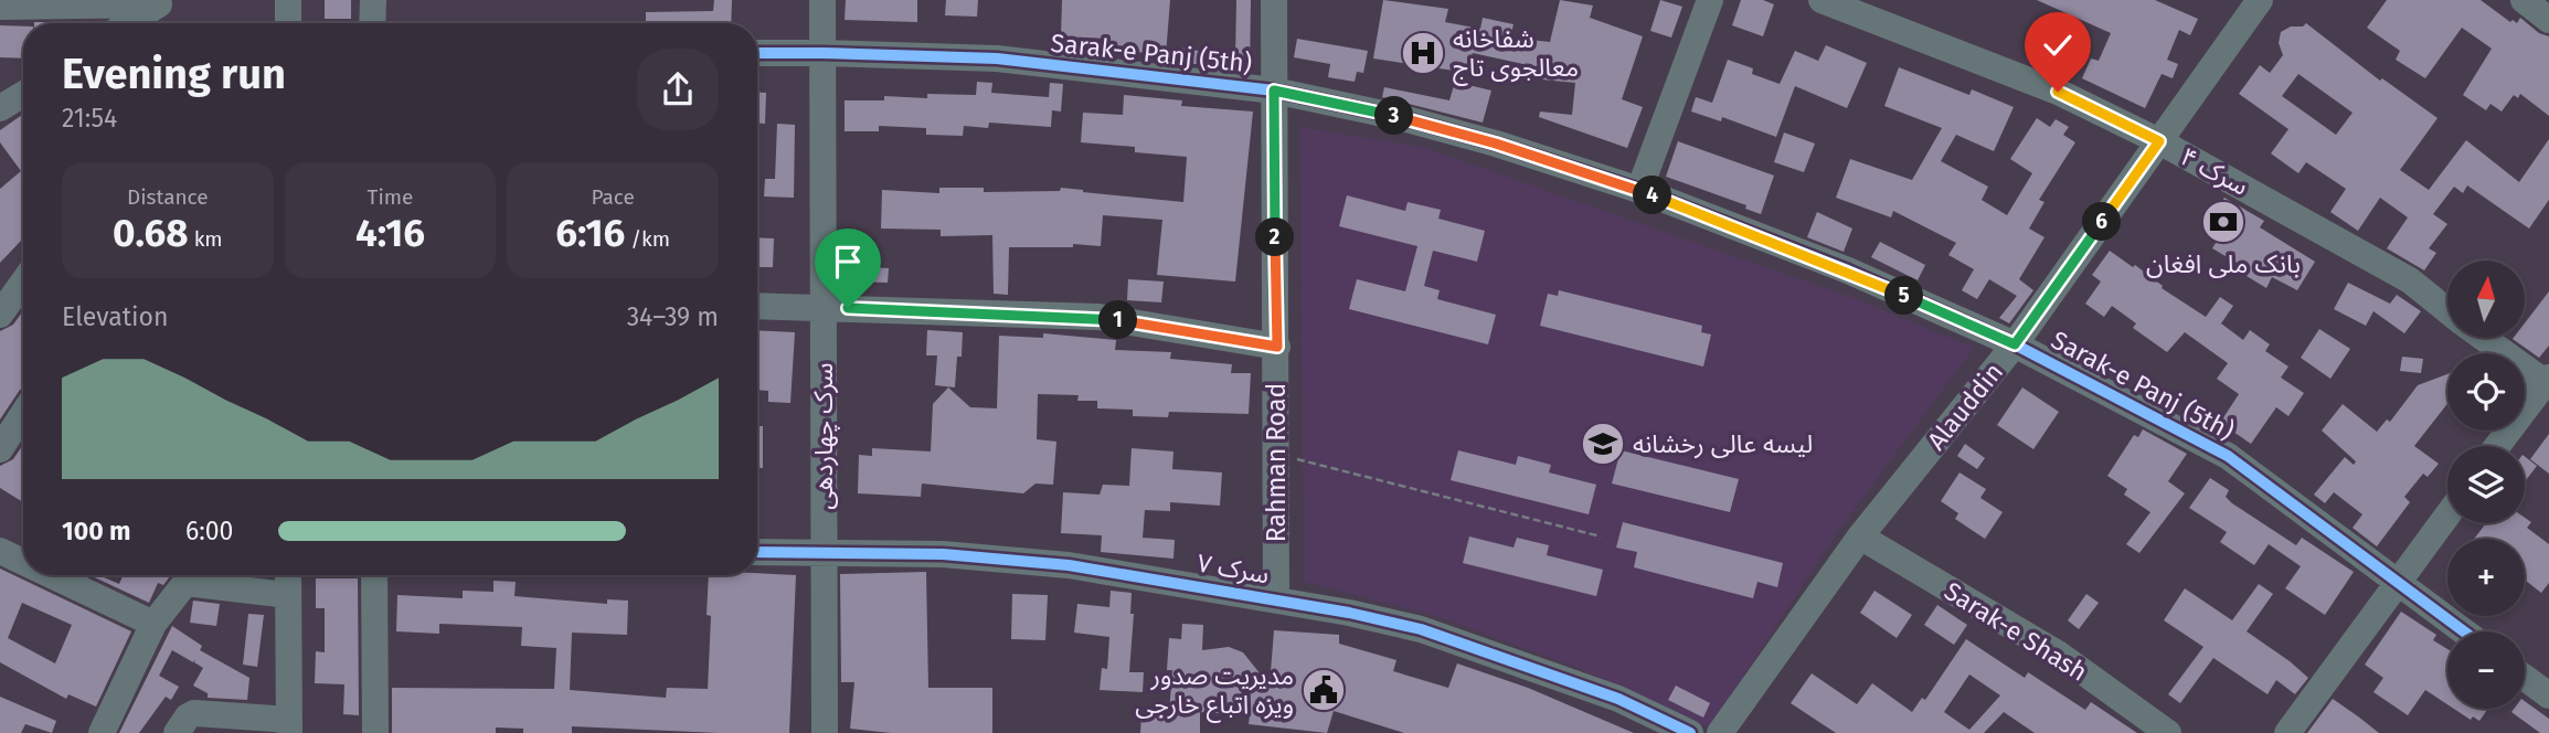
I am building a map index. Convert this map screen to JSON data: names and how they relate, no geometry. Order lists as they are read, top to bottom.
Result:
{
  "streets": {
    "street": [
      "Sarak-e Panj (5th)",
      "سرک ۴",
      "Alauddin",
      "سرک چهاردهی",
      "Rahman Road",
      "سرک ۷",
      "Sarak-e Shash"
    ]
  },
  "crossings": [
    ["Sarak-e Panj (5th)", "Alauddin"],
    ["Sarak-e Panj (5th)", "سرک چهاردهی"],
    ["Sarak-e Panj (5th)", "Rahman Road"],
    ["سرک ۴", "Alauddin"],
    ["Alauddin", "Sarak-e Shash"],
    ["سرک چهاردهی", "سرک ۷"],
    ["Rahman Road", "سرک ۷"]
  ],
  "places": {
    "hospital": ["شفاخانه معالجوی تاج"],
    "bank": ["بانک ملی افغان"],
    "school or university": ["لیسه عالی رخشانه"],
    "public building": ["مدیریت صدور ویزه اتباع خارجی"]
  },
  "north": "top",
  "page": {
    "heading": ["Evening run", "21:54"],
    "pins": [
      "3",
      "4",
      "6",
      "2",
      "5",
      "1"
    ],
    "stats": [
      ["Distance", "0.68 km"],
      ["Time", "4:16"],
      ["Pace", "6:16 /km"]
    ],
    "map_buttons": ["+", "−"],
    "chart": ["Elevation", "34–39 m"],
    "list": [
      {
        "name": "100 m",
        "note": "6:00"
      }
    ]
  }
}
